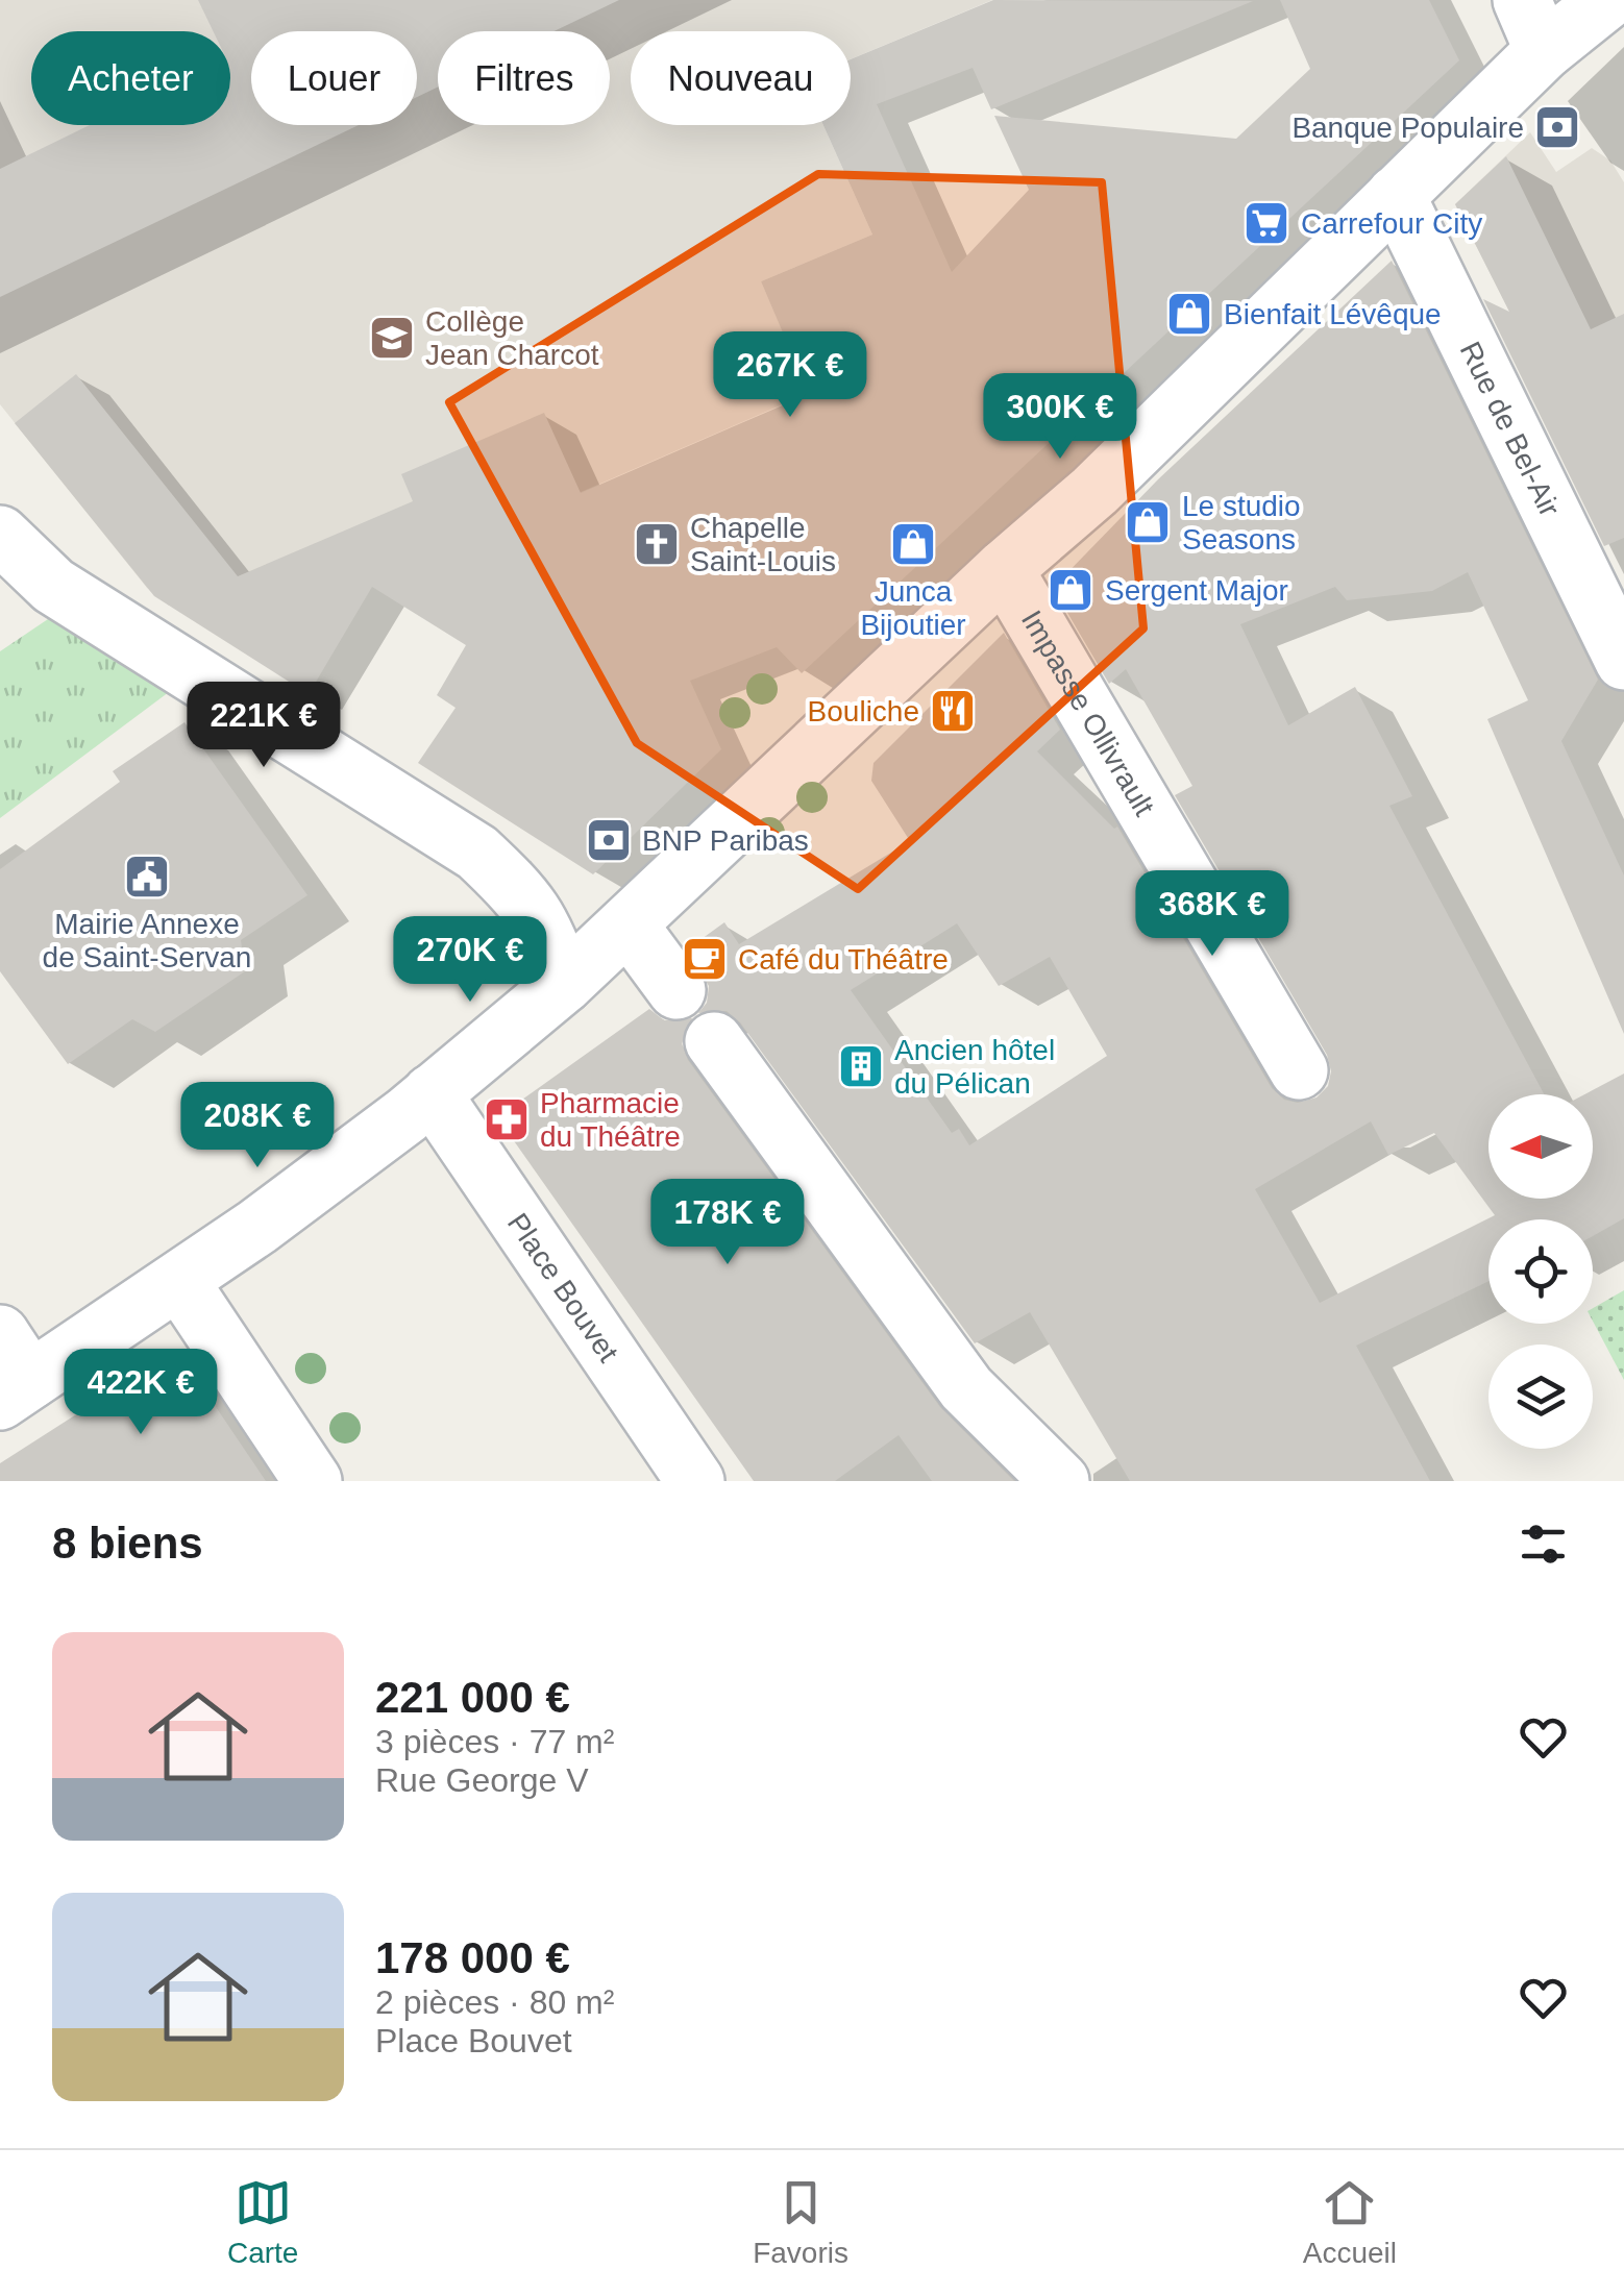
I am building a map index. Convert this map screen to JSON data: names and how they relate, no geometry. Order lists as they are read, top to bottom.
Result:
{
  "streets": {
    "street": ["Rue de Bel-Air", "Impasse Ollivrault", "Place Bouvet"]
  },
  "places": {
    "bank": ["Banque Populaire", "BNP Paribas"],
    "supermarket": ["Carrefour City"],
    "shop": [
      "Bienfait Lévêque",
      "Le studio Seasons",
      "Junca Bijoutier",
      "Sergent Major"
    ],
    "school or university": ["Collège Jean Charcot"],
    "church": ["Chapelle Saint-Louis"],
    "restaurant": ["Bouliche"],
    "public building": ["Mairie Annexe de Saint-Servan"],
    "cafe": ["Café du Théâtre"],
    "building": ["Ancien hôtel du Pélican"],
    "pharmacy": ["Pharmacie du Théâtre"]
  },
  "north": "left",
  "page": {
    "chip": [
      "Acheter",
      "Louer",
      "Filtres",
      "Nouveau"
    ],
    "price": [
      "267K €",
      "300K €",
      "221K €",
      "368K €",
      "270K €",
      "208K €",
      "178K €",
      "422K €"
    ],
    "heading": "8 biens",
    "list": [
      {
        "name": "221 000 €",
        "note": "3 pièces · 77 m² · Rue George V"
      },
      {
        "name": "178 000 €",
        "note": "2 pièces · 80 m² · Place Bouvet"
      }
    ],
    "tabs": ["Carte", "Favoris", "Accueil"]
  }
}
